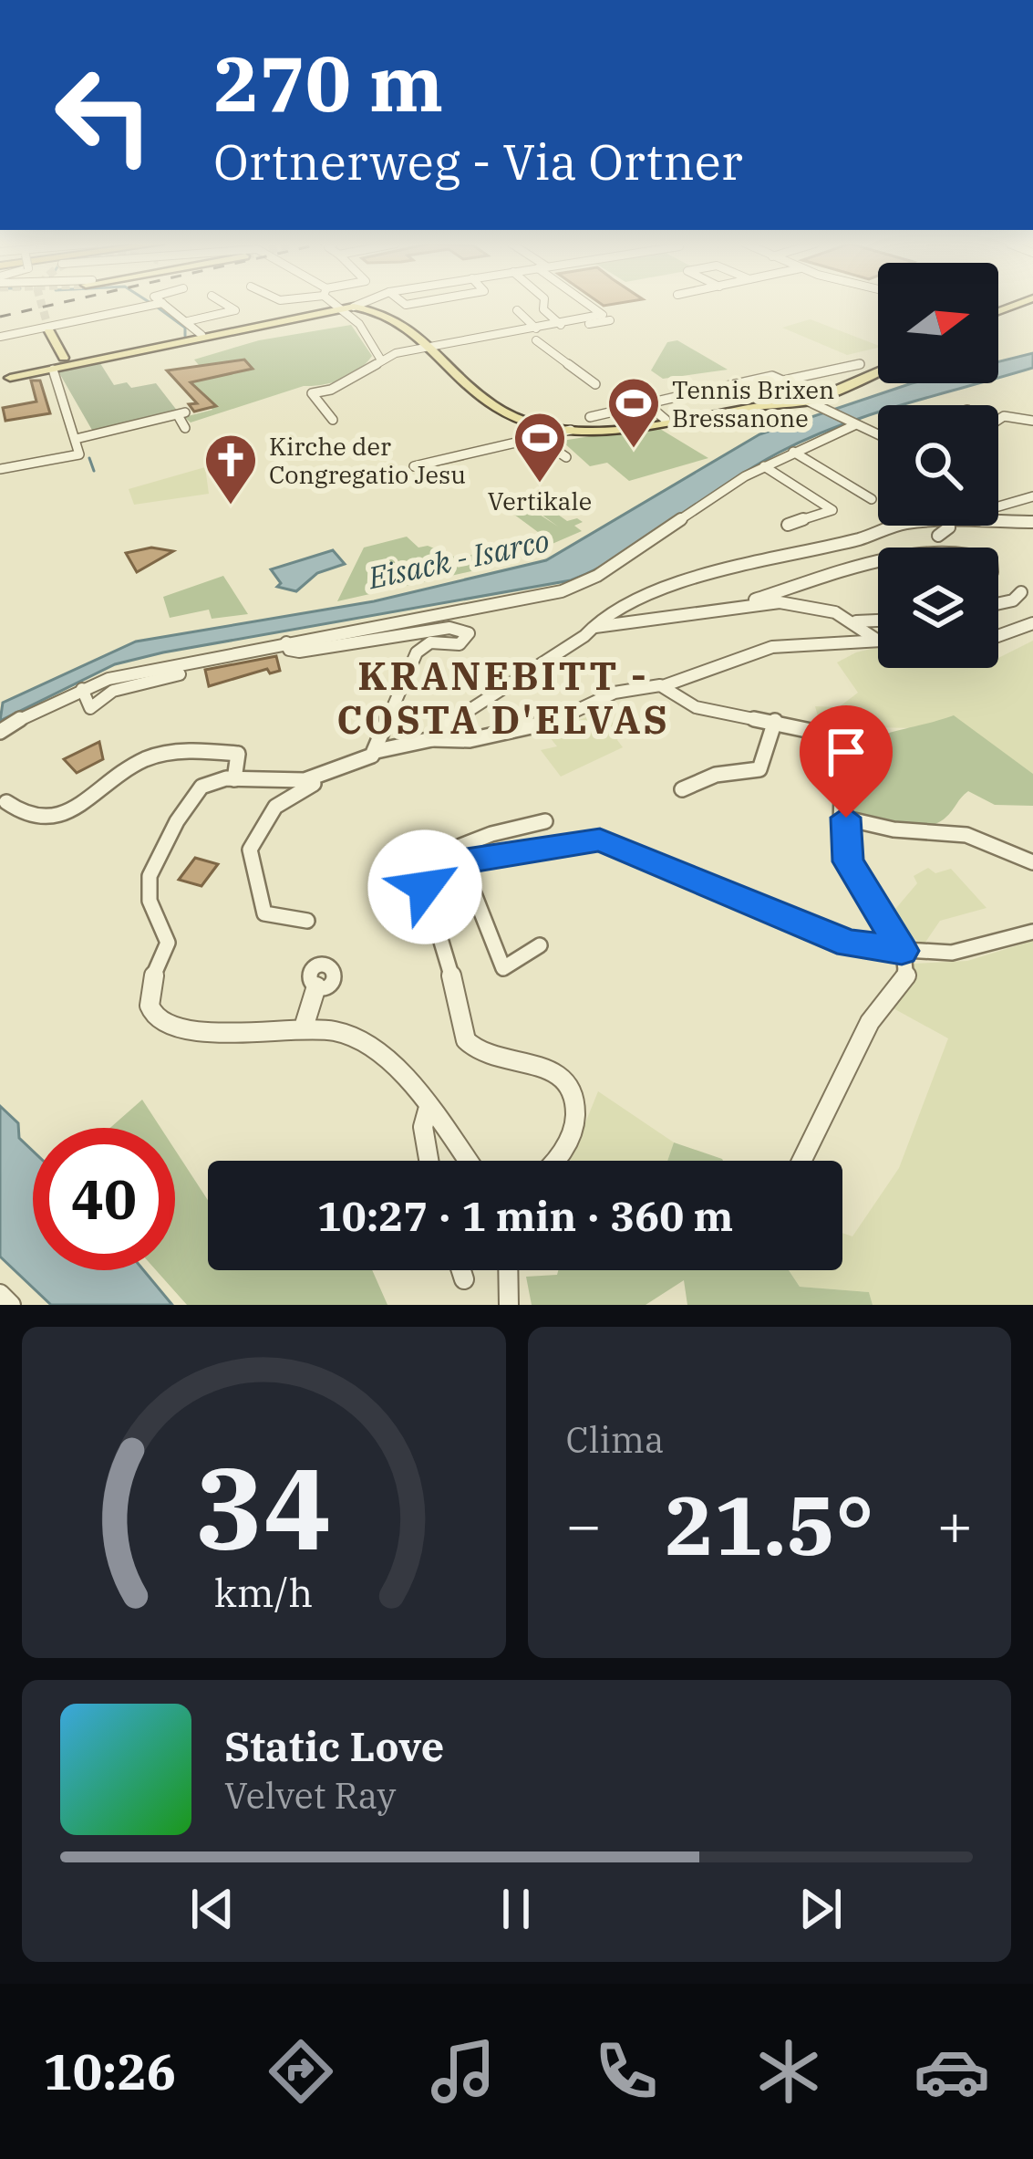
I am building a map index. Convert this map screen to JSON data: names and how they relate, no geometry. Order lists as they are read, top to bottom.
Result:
{
  "districts": ["KRANEBITT - COSTA D'ELVAS"],
  "water": ["Eisack - Isarco"],
  "places": {
    "sports": ["Tennis Brixen Bressanone", "Vertikale"],
    "church": ["Kirche der Congregatio Jesu"]
  },
  "north": "right",
  "page": {
    "turn": ["270 m", "Ortnerweg - Via Ortner"],
    "limit": "40",
    "trip": "10:27 · 1 min · 360 m",
    "tile": "Clima",
    "heat": ["−", "21.5°", "+"],
    "song": ["Static Love", "Velvet Ray"],
    "tabs": "10:26",
    "gauge": ["34", "km/h"]
  }
}
